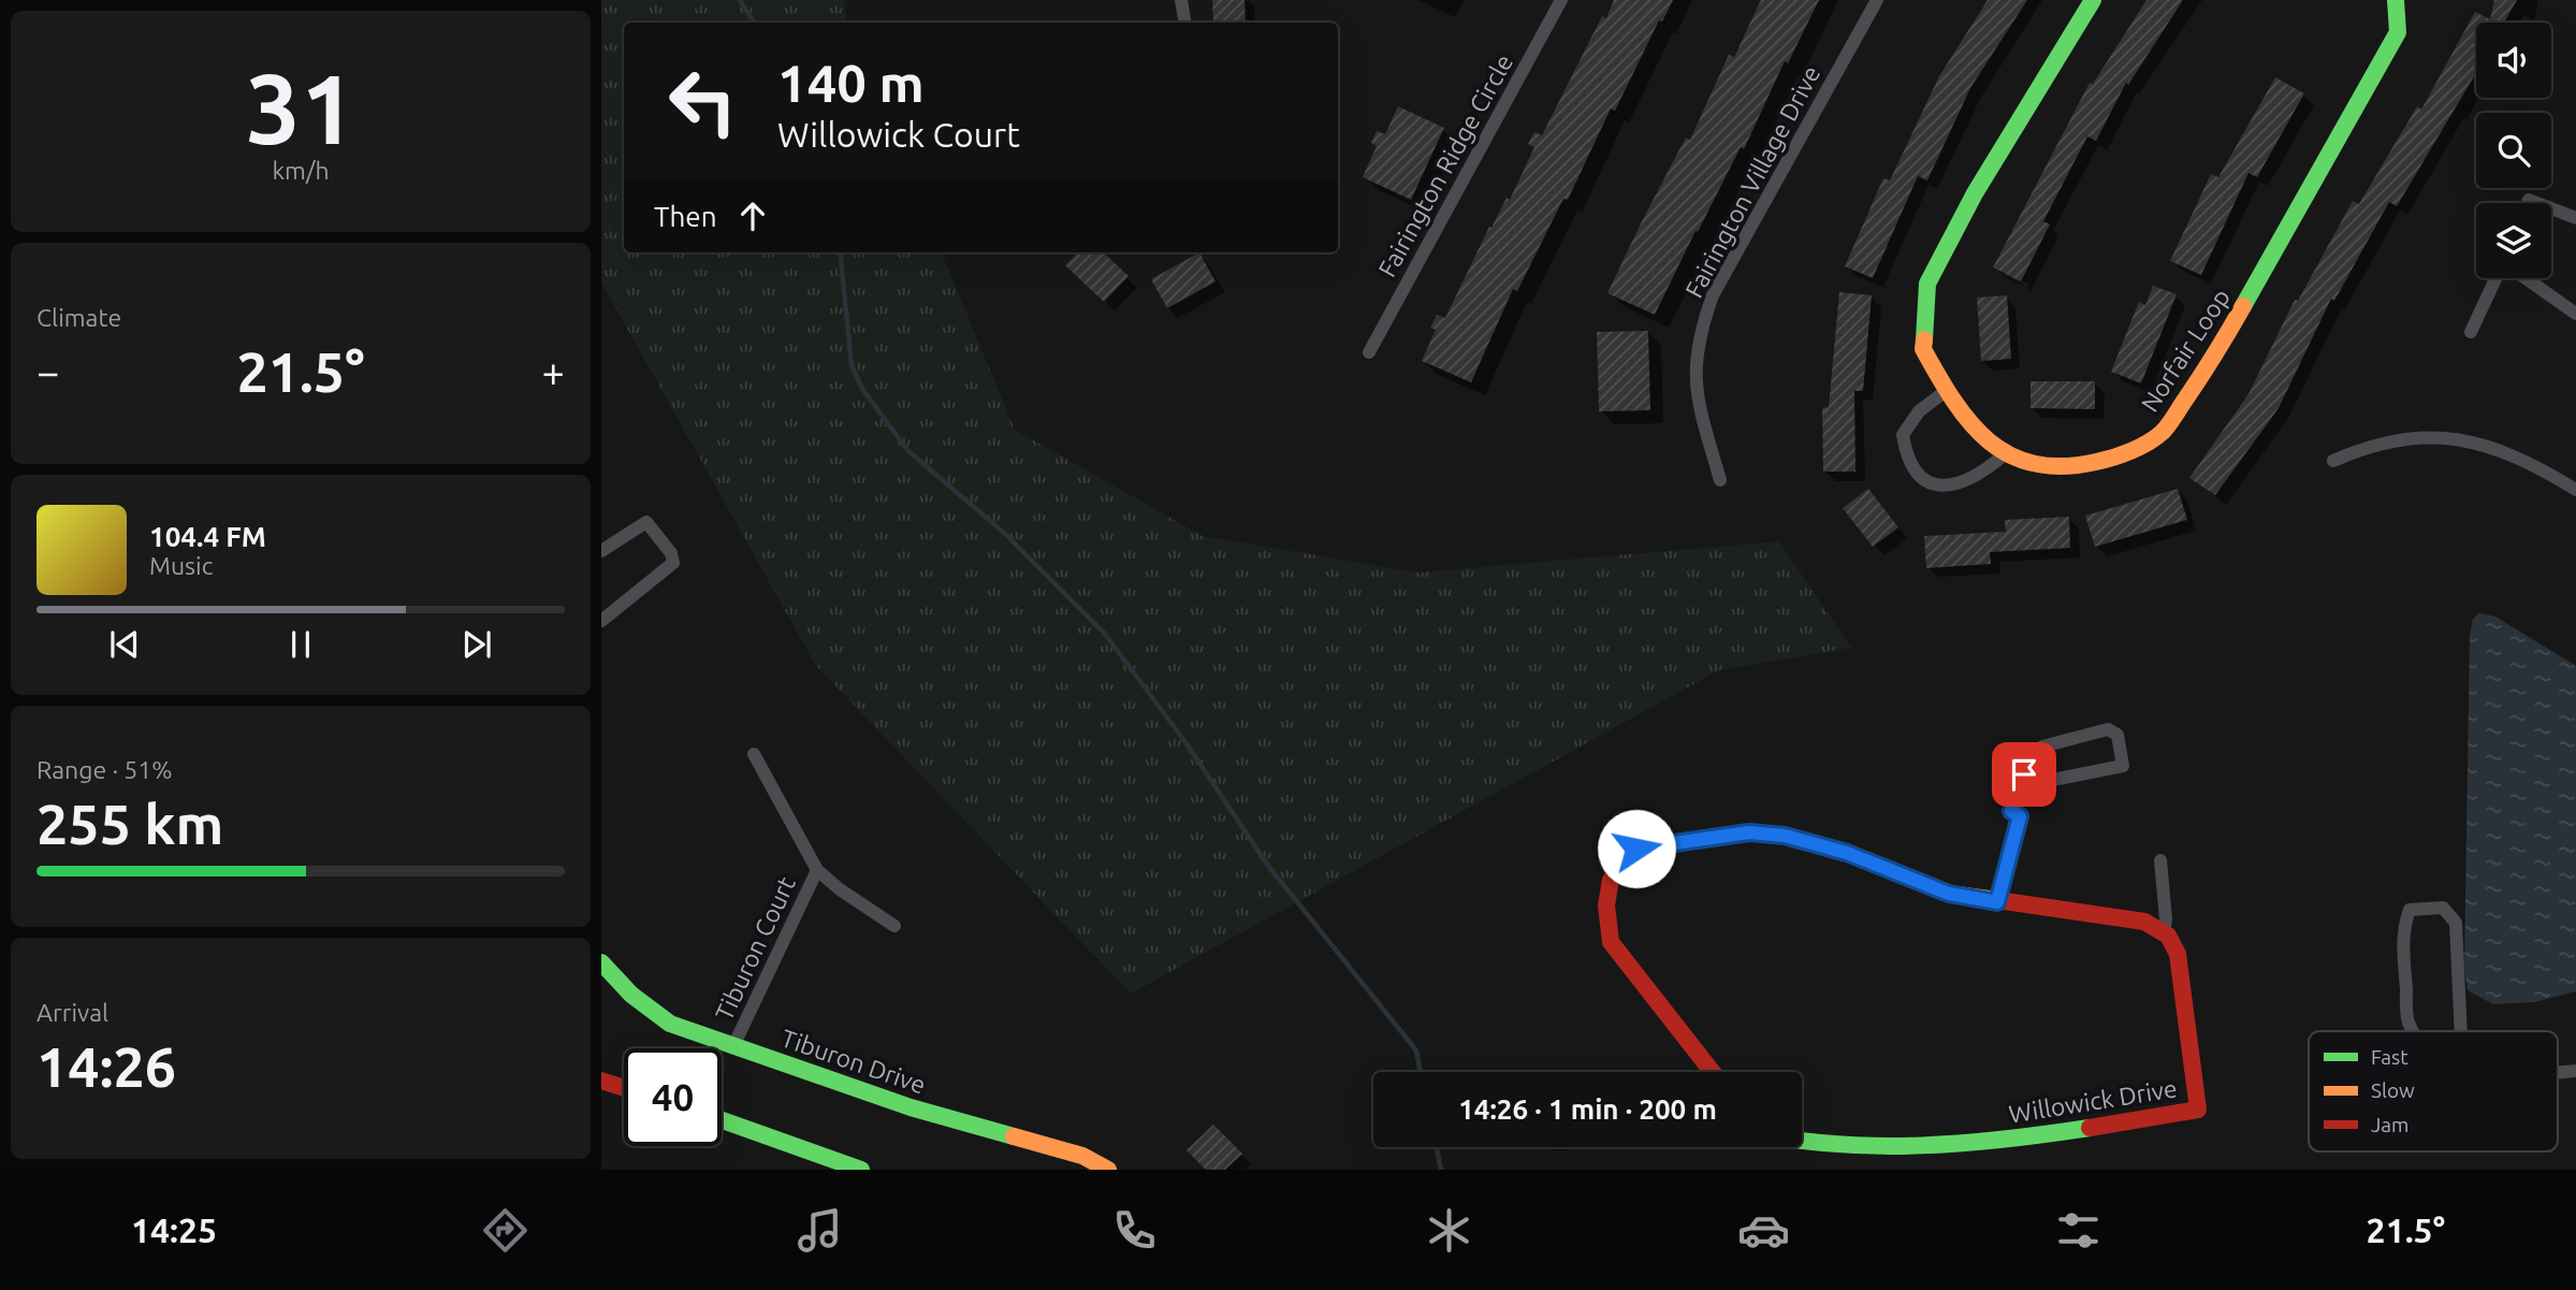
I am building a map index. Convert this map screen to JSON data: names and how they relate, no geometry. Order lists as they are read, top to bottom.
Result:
{
  "streets": {
    "street": [
      "Fairington Ridge Circle",
      "Fairington Village Drive",
      "Norfair Loop",
      "Tiburon Court",
      "Tiburon Drive",
      "Willowick Drive"
    ]
  },
  "crossings": [
    ["Tiburon Court", "Tiburon Drive"]
  ],
  "legend": ["Fast", "Slow", "Jam"],
  "page": {
    "tile": [
      ["31", "km/h"],
      "Climate",
      ["Range · 51%", "255 km"],
      ["Arrival", "14:26"]
    ],
    "turn": ["140 m", "Willowick Court"],
    "then": "Then",
    "heat": ["−", "21.5°", "+"],
    "song": ["104.4 FM", "Music"],
    "limit": "40",
    "trip": "14:26 · 1 min · 200 m",
    "tabs": ["14:25", "21.5°"]
  }
}
